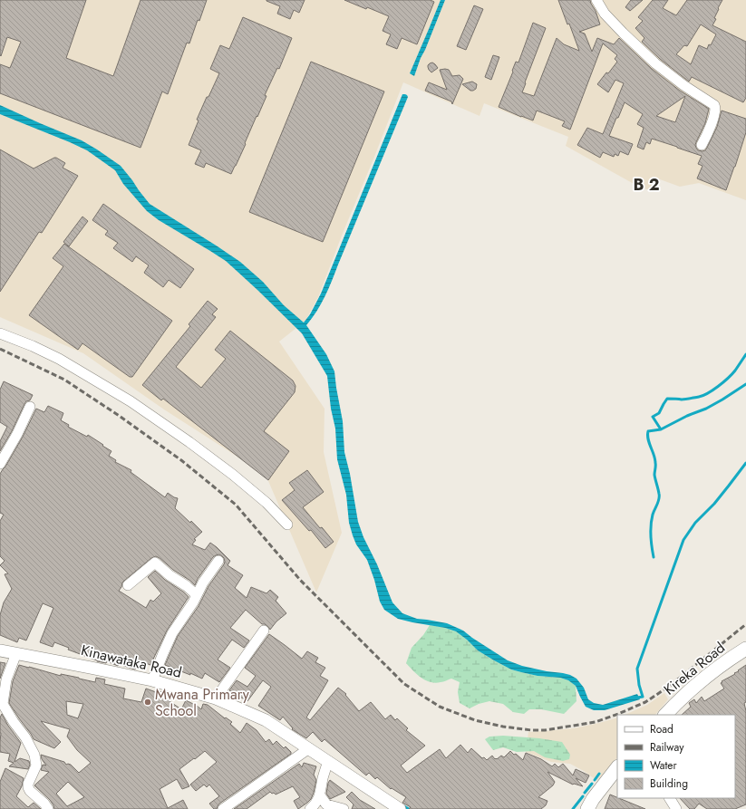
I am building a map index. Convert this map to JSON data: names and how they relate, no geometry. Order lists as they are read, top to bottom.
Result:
{
  "streets": {
    "main road": ["Kireka Road"],
    "street": ["Kinawataka Road"]
  },
  "districts": ["B 2"],
  "places": ["Mwana Primary School"],
  "legend": [
    "Road",
    "Railway",
    "Water",
    "Building"
  ]
}
